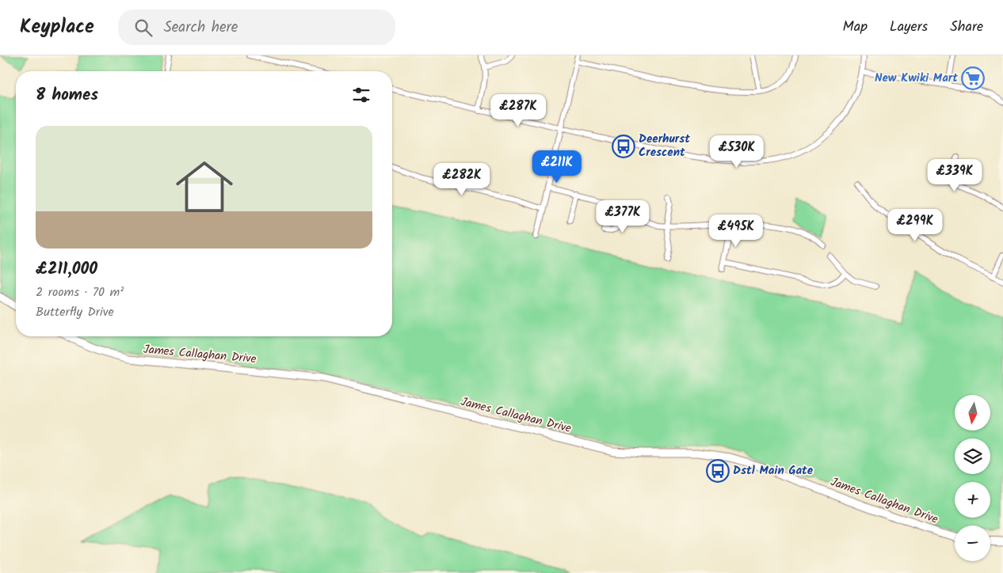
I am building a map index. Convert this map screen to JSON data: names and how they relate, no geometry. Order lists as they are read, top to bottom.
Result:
{
  "streets": {
    "street": ["James Callaghan Drive"]
  },
  "places": {
    "supermarket": ["New Kwiki Mart"],
    "bus stop": ["Deerhurst Crescent", "Dstl Main Gate"]
  },
  "north": "bottom",
  "page": {
    "header": "Keyplace",
    "search": "Search here",
    "nav": ["Map", "Layers", "Share"],
    "heading": "8 homes",
    "price": [
      "£287K",
      "£530K",
      "£211K",
      "£339K",
      "£282K",
      "£377K",
      "£299K",
      "£495K"
    ],
    "list": [
      {
        "name": "£211,000",
        "note": "2 rooms · 70 m² · Butterfly Drive"
      }
    ],
    "map_buttons": ["+", "−"]
  }
}
